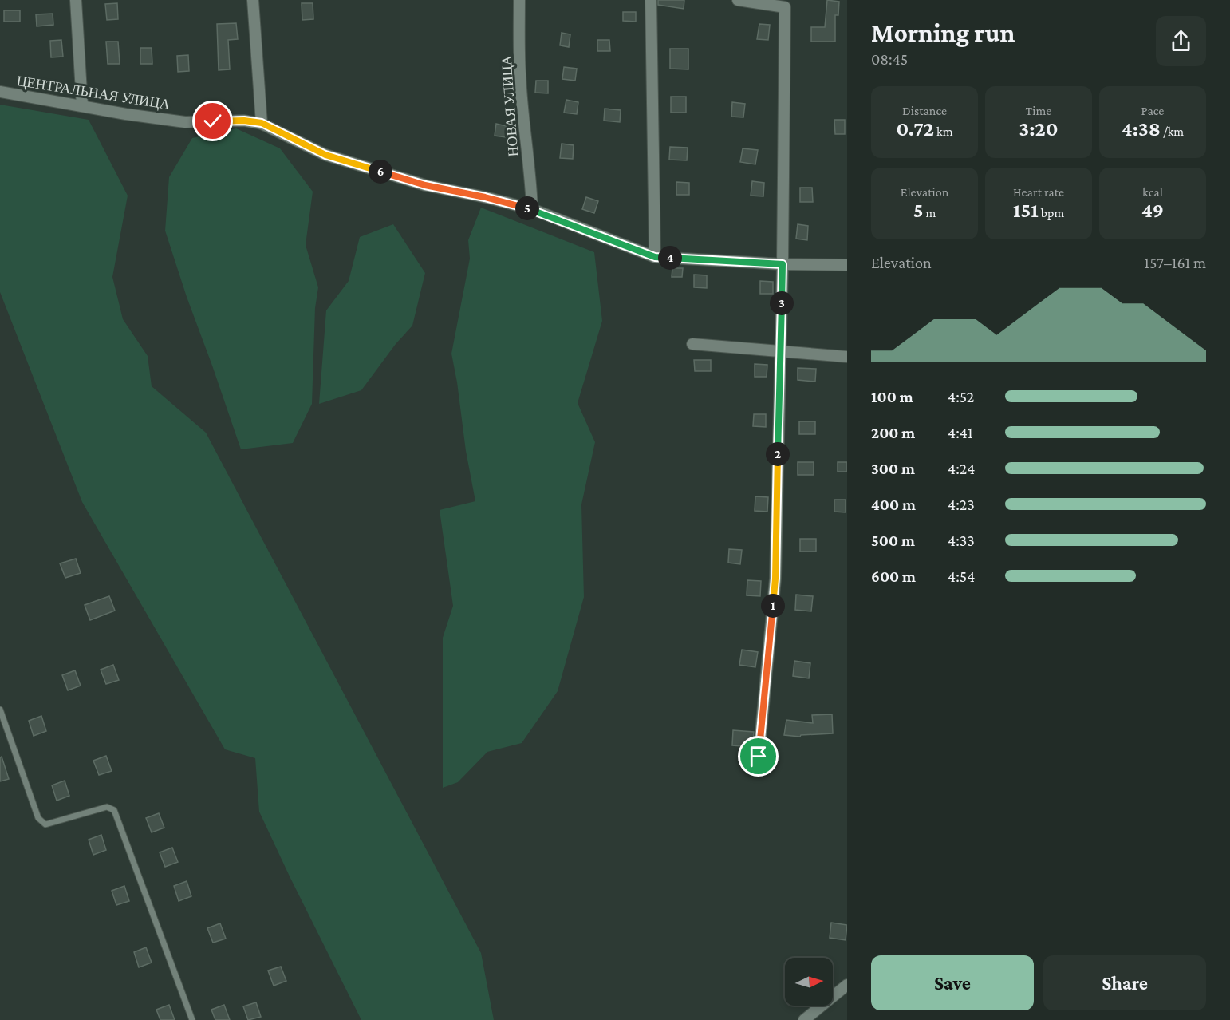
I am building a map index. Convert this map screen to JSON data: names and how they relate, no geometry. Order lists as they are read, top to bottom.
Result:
{
  "streets": {
    "street": ["ЦЕНТРАЛЬНАЯ УЛИЦА", "НОВАЯ УЛИЦА"]
  },
  "crossings": [
    ["ЦЕНТРАЛЬНАЯ УЛИЦА", "НОВАЯ УЛИЦА"]
  ],
  "north": "right",
  "page": {
    "heading": ["Morning run", "08:45"],
    "stats": [
      ["Distance", "0.72 km"],
      ["Time", "3:20"],
      ["Pace", "4:38 /km"],
      ["Elevation", "5 m"],
      ["Heart rate", "151 bpm"],
      ["kcal", "49"]
    ],
    "pins": [
      "6",
      "5",
      "4",
      "3",
      "2",
      "1"
    ],
    "chart": ["Elevation", "157–161 m"],
    "list": [
      {
        "name": "100 m",
        "note": "4:52"
      },
      {
        "name": "200 m",
        "note": "4:41"
      },
      {
        "name": "300 m",
        "note": "4:24"
      },
      {
        "name": "400 m",
        "note": "4:23"
      },
      {
        "name": "500 m",
        "note": "4:33"
      },
      {
        "name": "600 m",
        "note": "4:54"
      }
    ],
    "buttons": ["Save", "Share"]
  }
}
